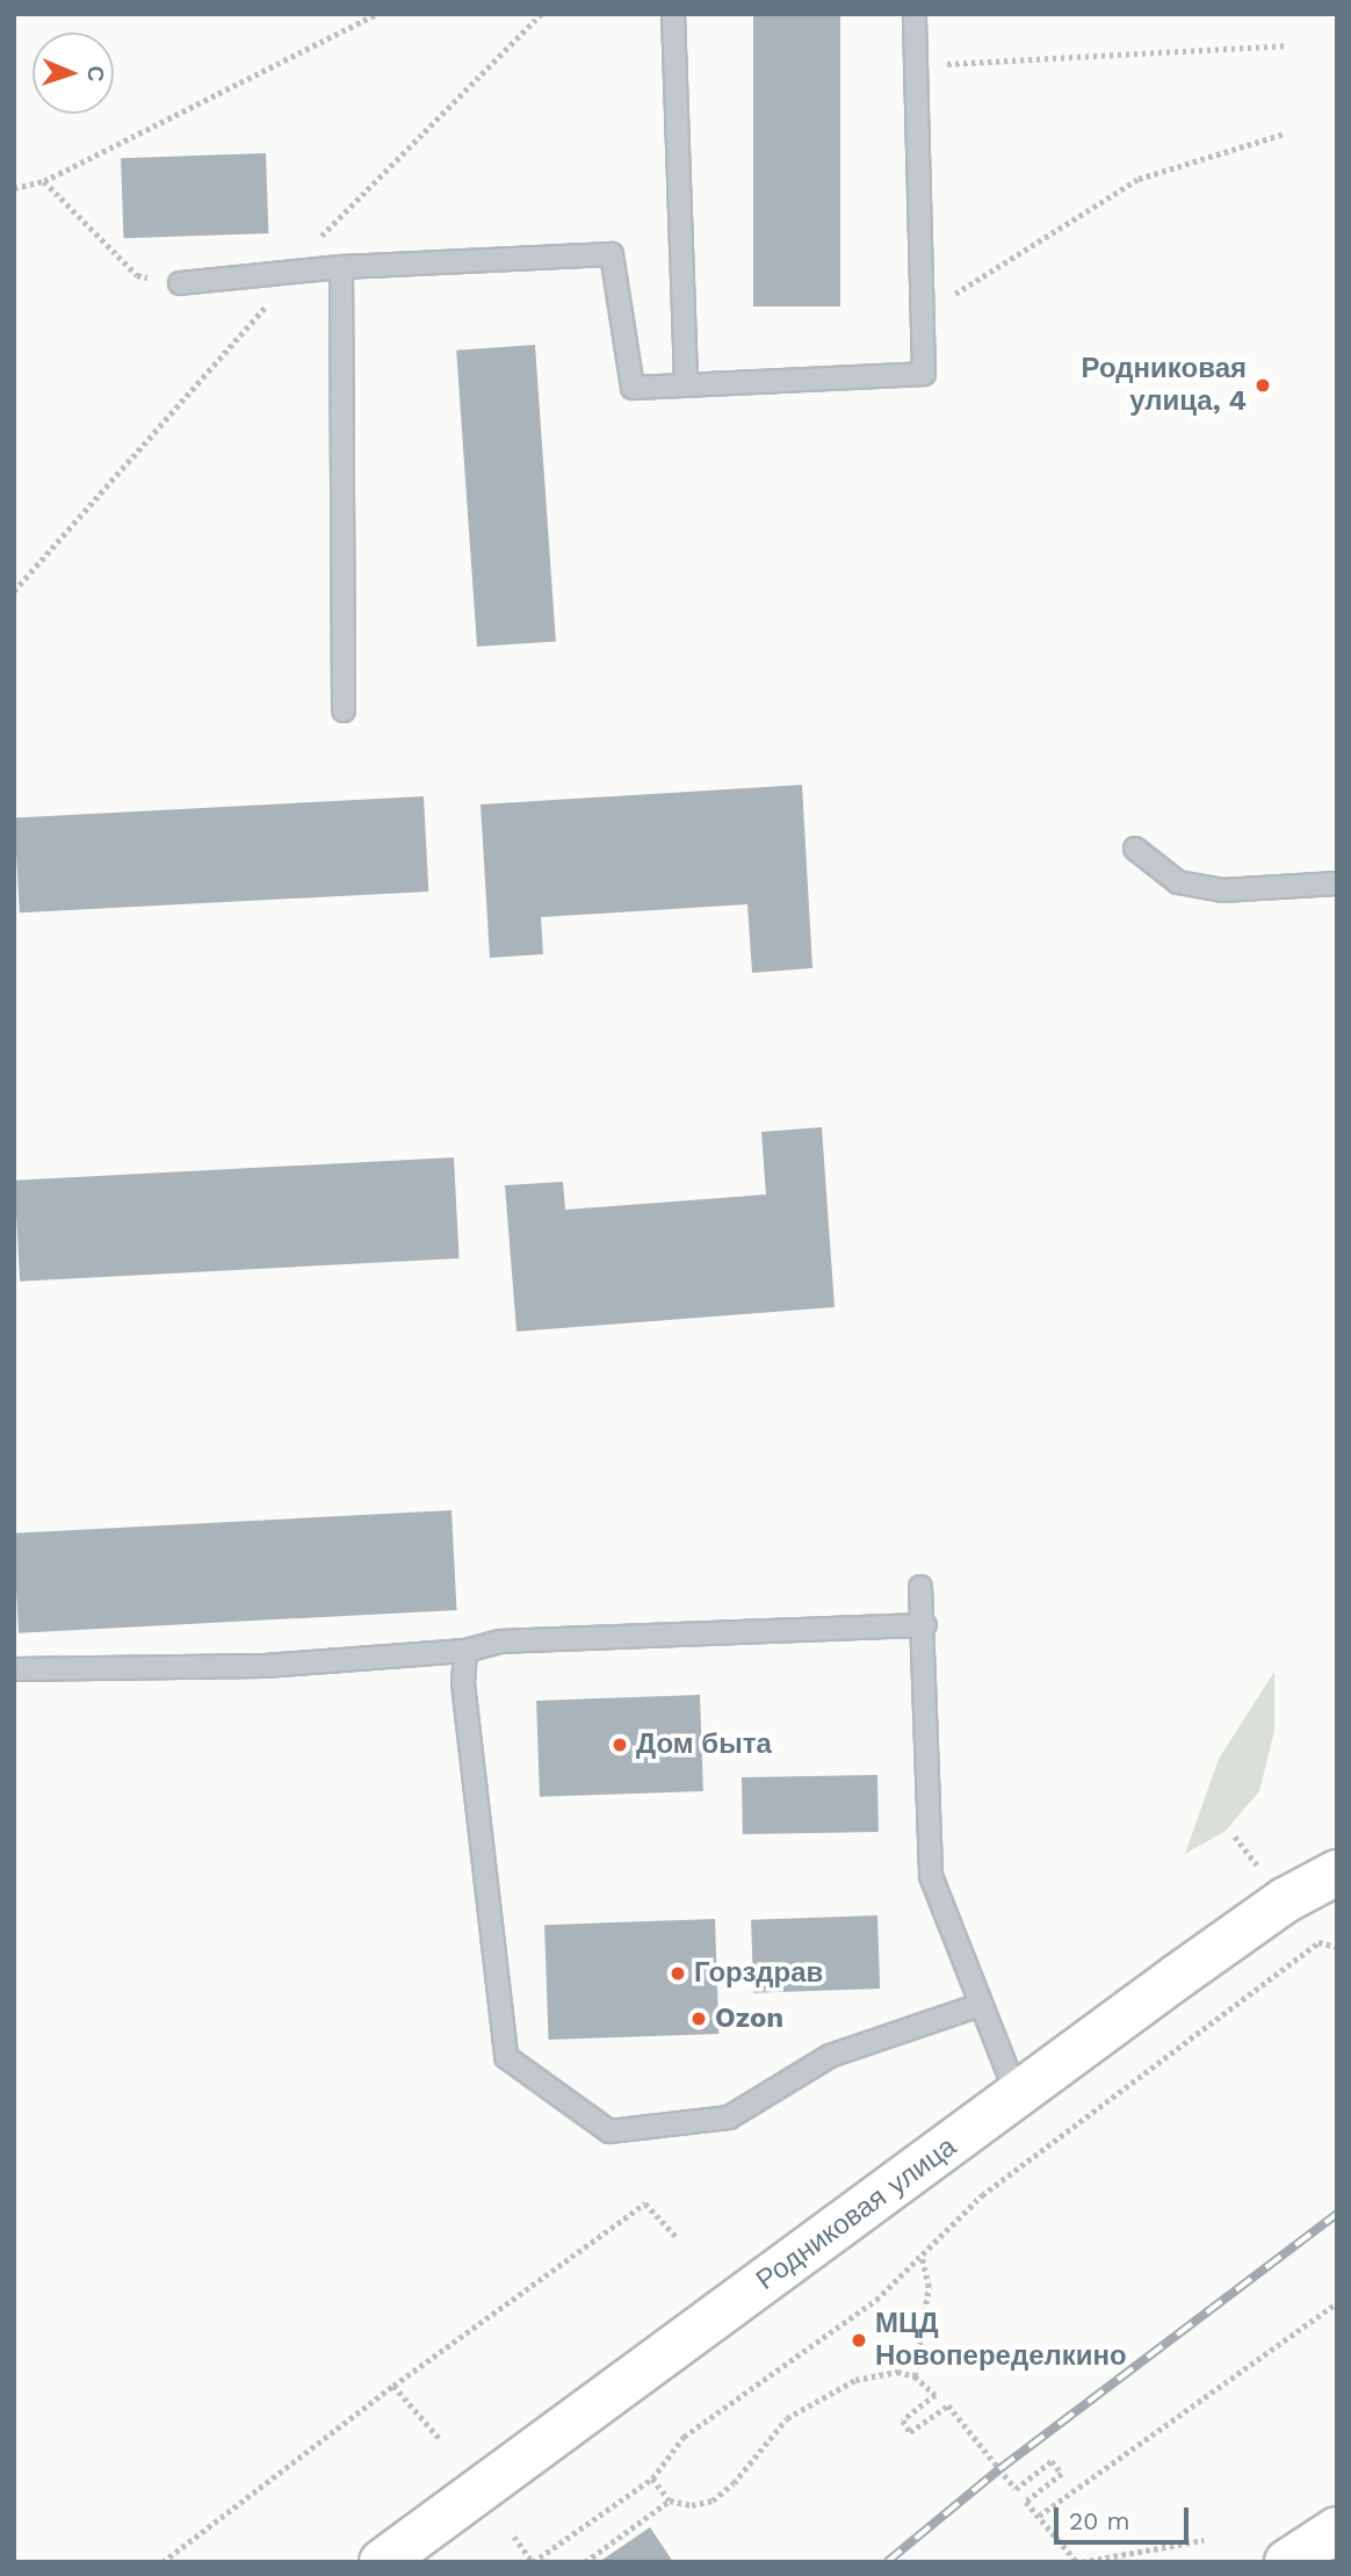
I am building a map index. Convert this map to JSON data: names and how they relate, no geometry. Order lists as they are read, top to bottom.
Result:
{
  "streets": {
    "main road": ["Родниковая улица"]
  },
  "places": [
    "Родниковая улица, 4",
    "Дом быта",
    "Горздрав",
    "Ozon",
    "МЦД Новопеределкино"
  ],
  "scale_bar": "20 m",
  "north": "right"
}
